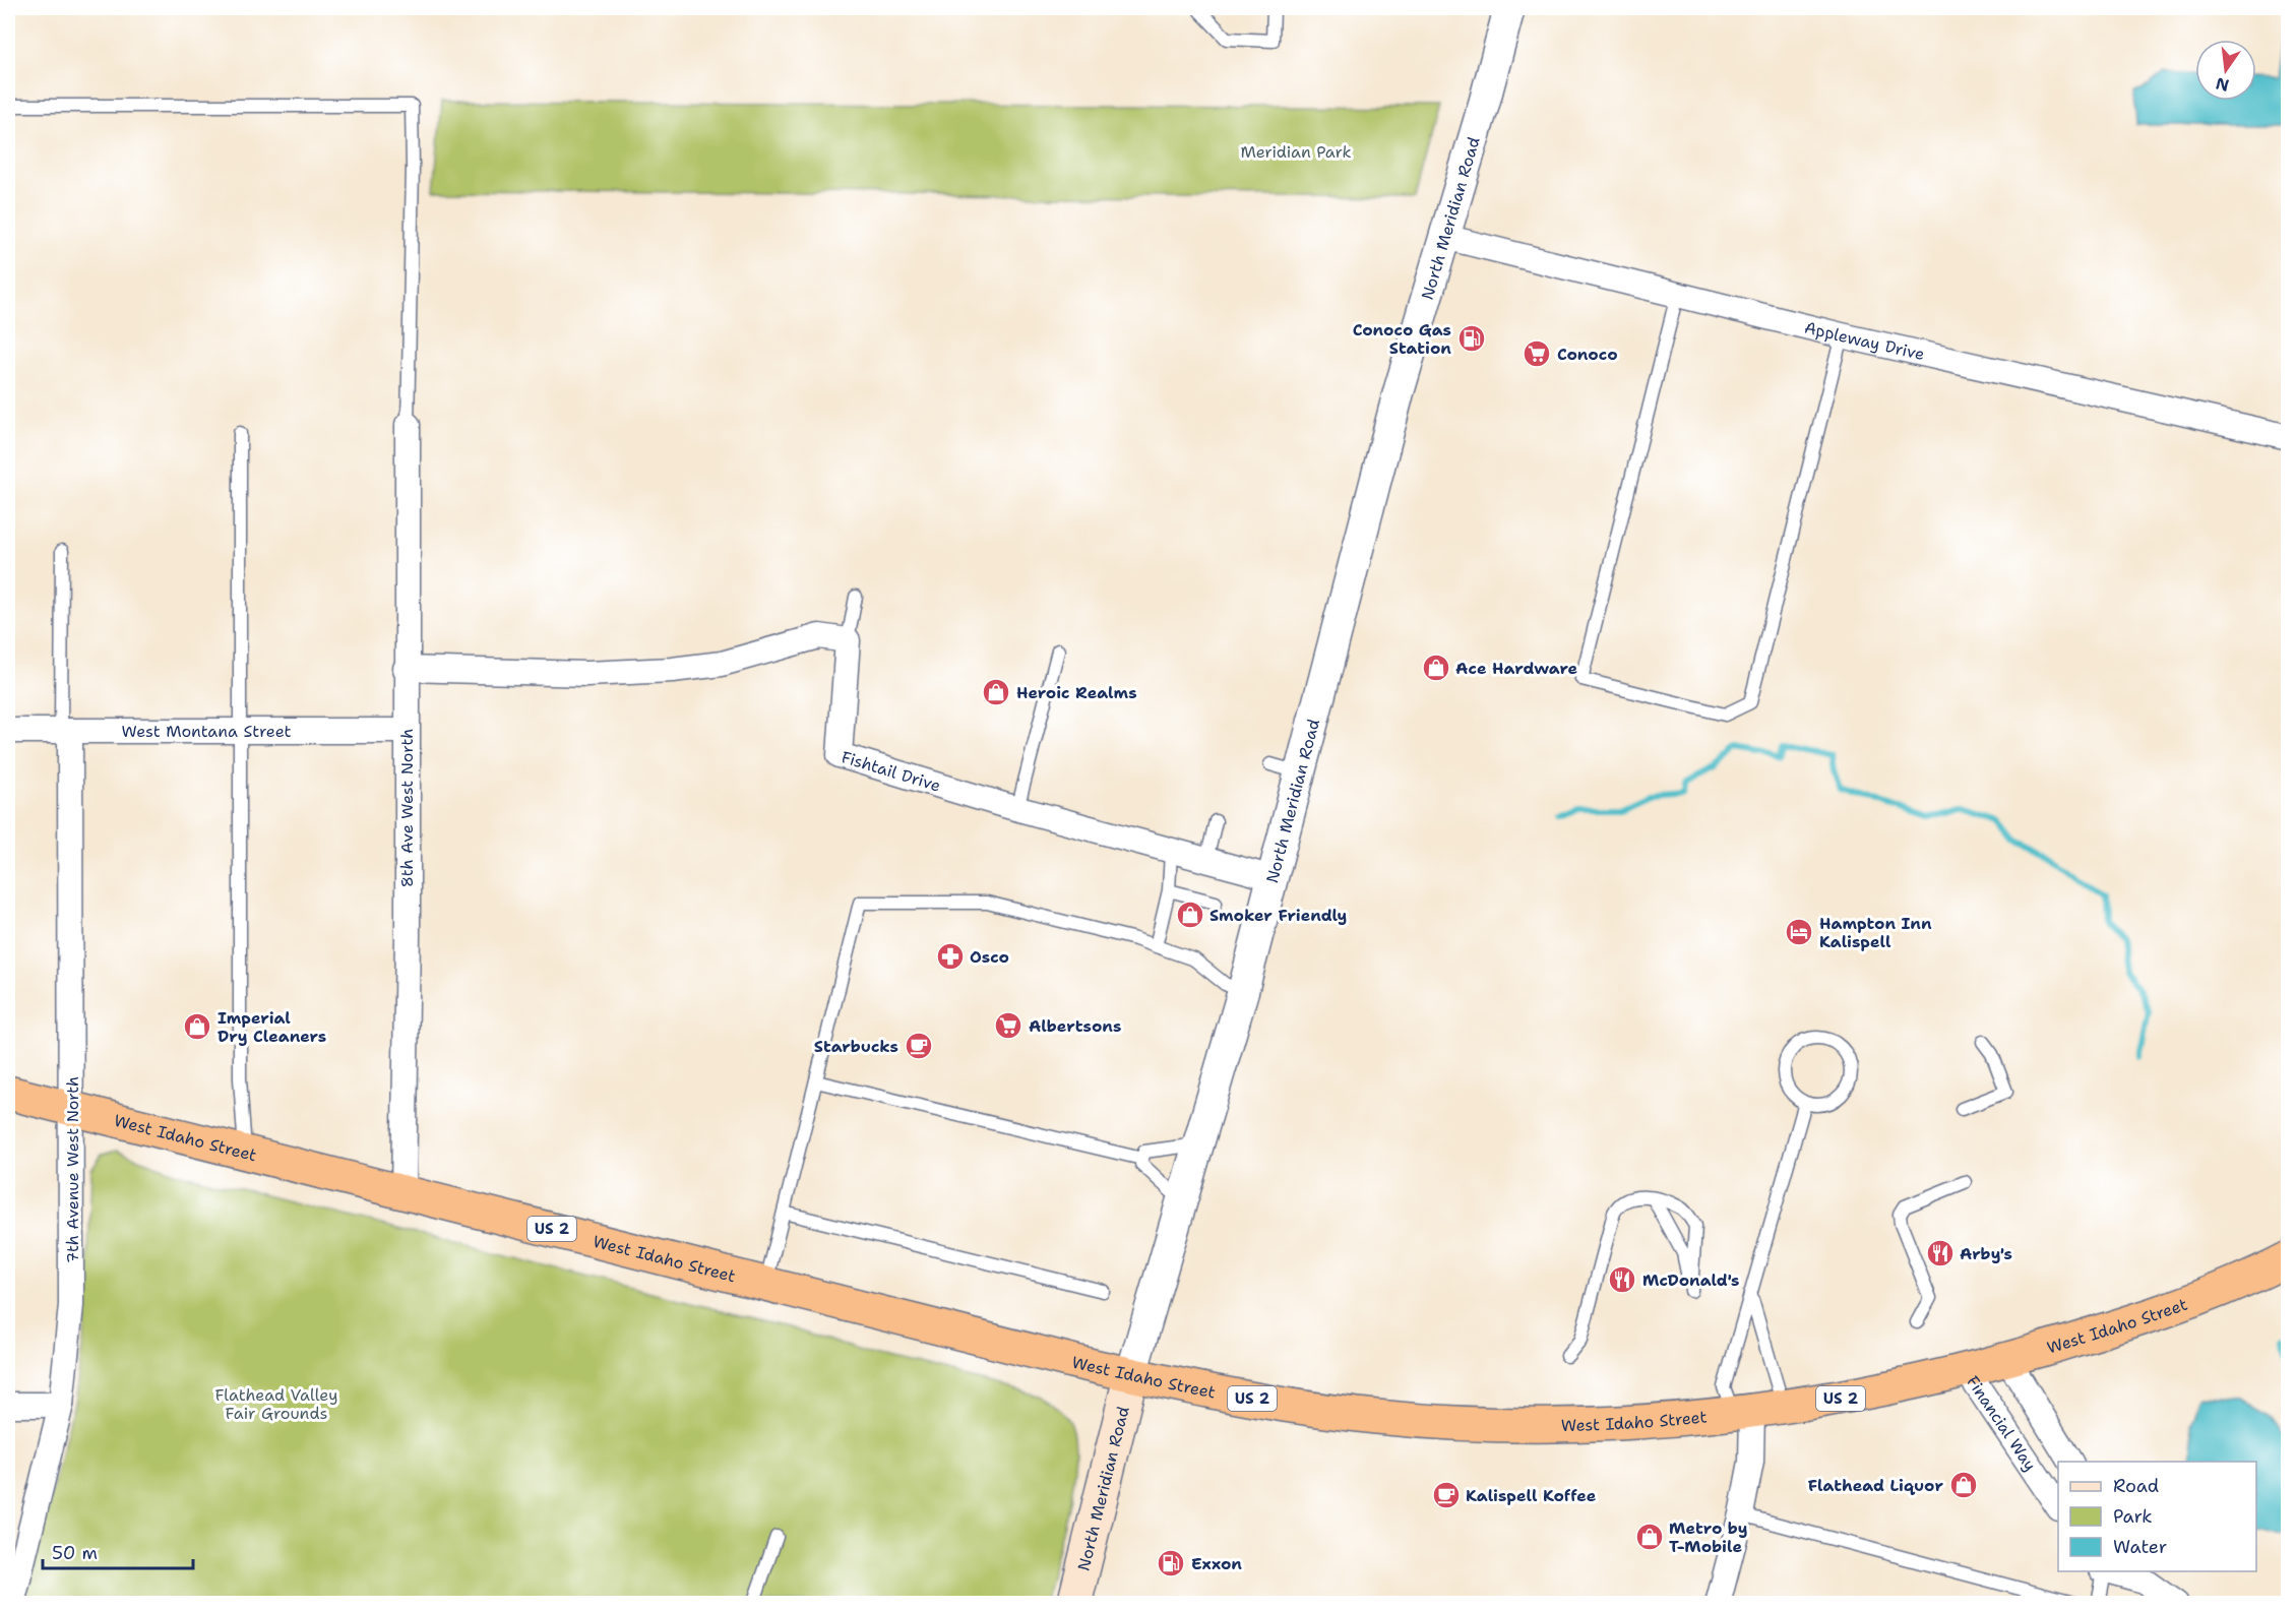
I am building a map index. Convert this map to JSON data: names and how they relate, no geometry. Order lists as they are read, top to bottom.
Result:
{
  "streets": {
    "highway": ["West Idaho Street", "US 2"],
    "main road": ["North Meridian Road"],
    "street": [
      "Appleway Drive",
      "West Montana Street",
      "Fishtail Drive",
      "8th Ave West North",
      "7th Avenue West North",
      "Financial Way"
    ]
  },
  "crossings": [
    ["North Meridian Road", "Appleway Drive"],
    ["North Meridian Road", "Fishtail Drive"],
    ["North Meridian Road", "West Idaho Street"],
    ["West Montana Street", "8th Ave West North"],
    ["West Montana Street", "7th Avenue West North"],
    ["8th Ave West North", "West Idaho Street"],
    ["West Idaho Street", "7th Avenue West North"],
    ["West Idaho Street", "Financial Way"]
  ],
  "parks": ["Meridian Park", "Flathead Valley Fair Grounds"],
  "places": {
    "fuel station": ["Conoco Gas Station", "Exxon"],
    "supermarket": ["Conoco", "Albertsons"],
    "shop": [
      "Ace Hardware",
      "Heroic Realms",
      "Smoker Friendly",
      "Imperial Dry Cleaners",
      "Flathead Liquor",
      "Metro by T-Mobile"
    ],
    "hotel": ["Hampton Inn Kalispell"],
    "pharmacy": ["Osco"],
    "cafe": ["Starbucks", "Kalispell Koffee"],
    "restaurant": ["Arby's", "McDonald's"]
  },
  "legend": ["Road", "Park", "Water"],
  "scale_bar": "50 m",
  "north": "bottom"
}
